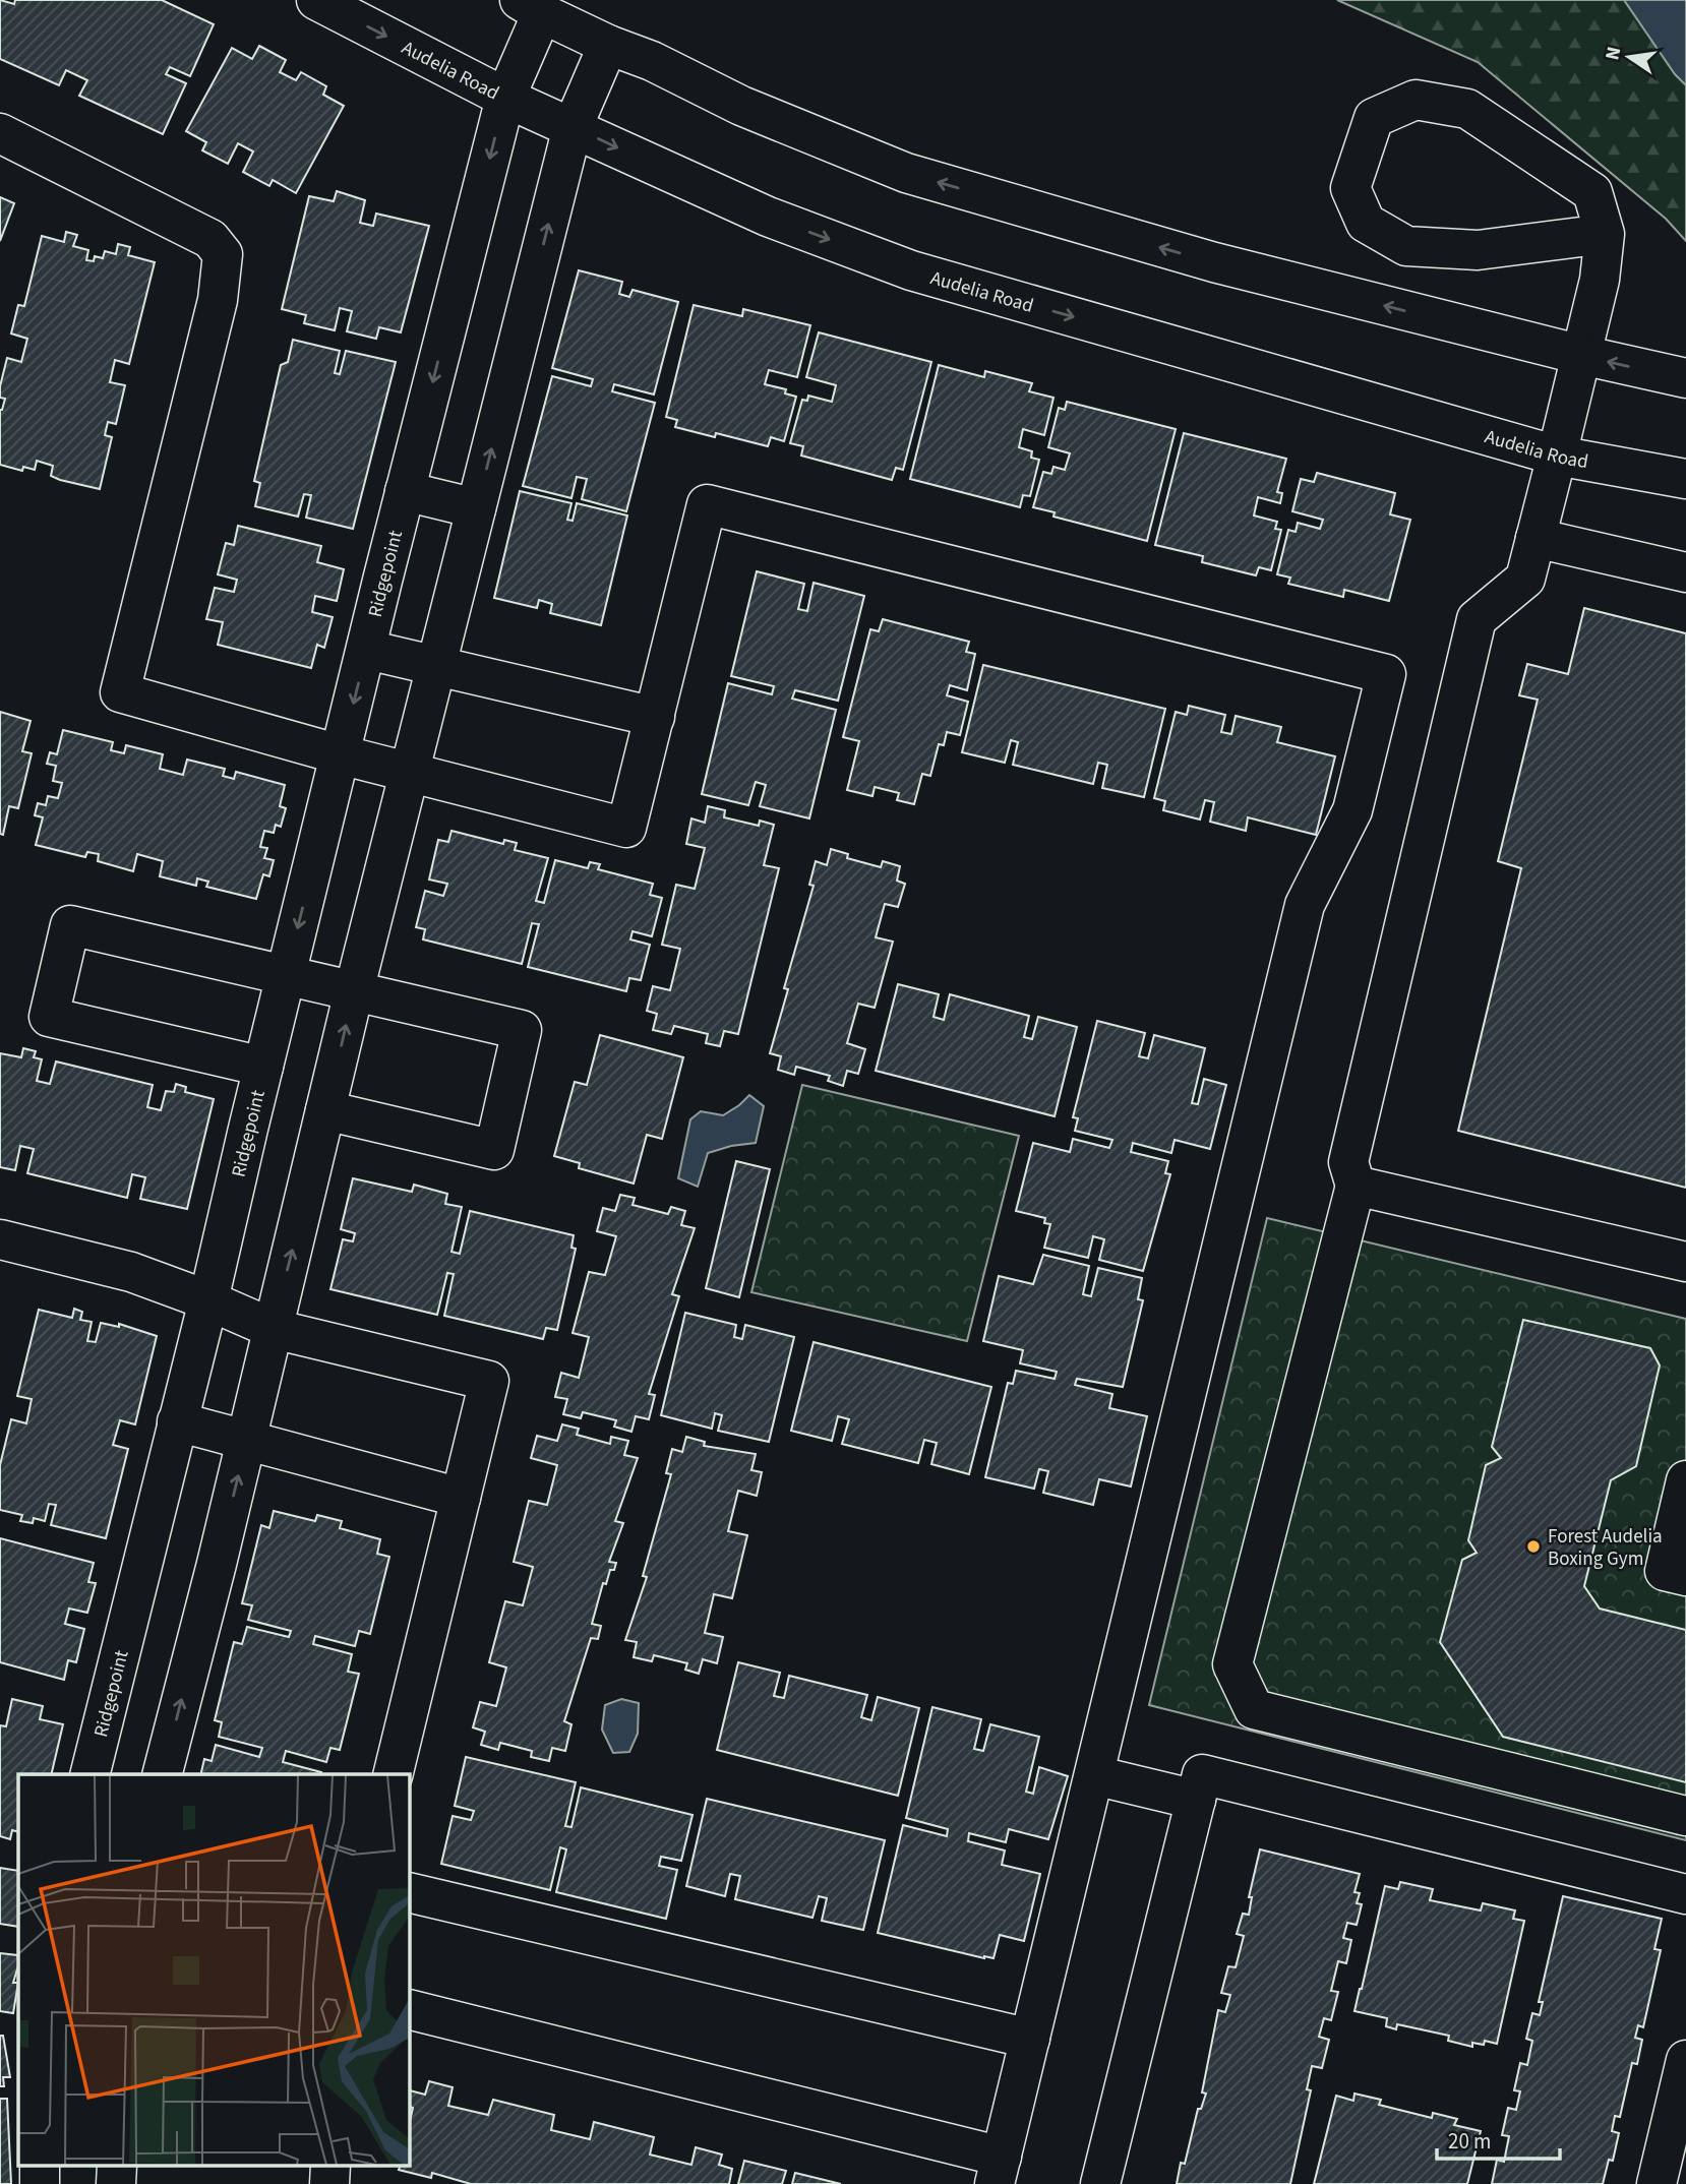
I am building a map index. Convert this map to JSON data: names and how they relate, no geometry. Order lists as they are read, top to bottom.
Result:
{
  "streets": {
    "street": ["Audelia Road", "Ridgepoint"]
  },
  "crossings": [
    ["Audelia Road", "Ridgepoint"]
  ],
  "places": ["Forest Audelia Boxing Gym"],
  "scale_bar": "20 m",
  "north": "left"
}
